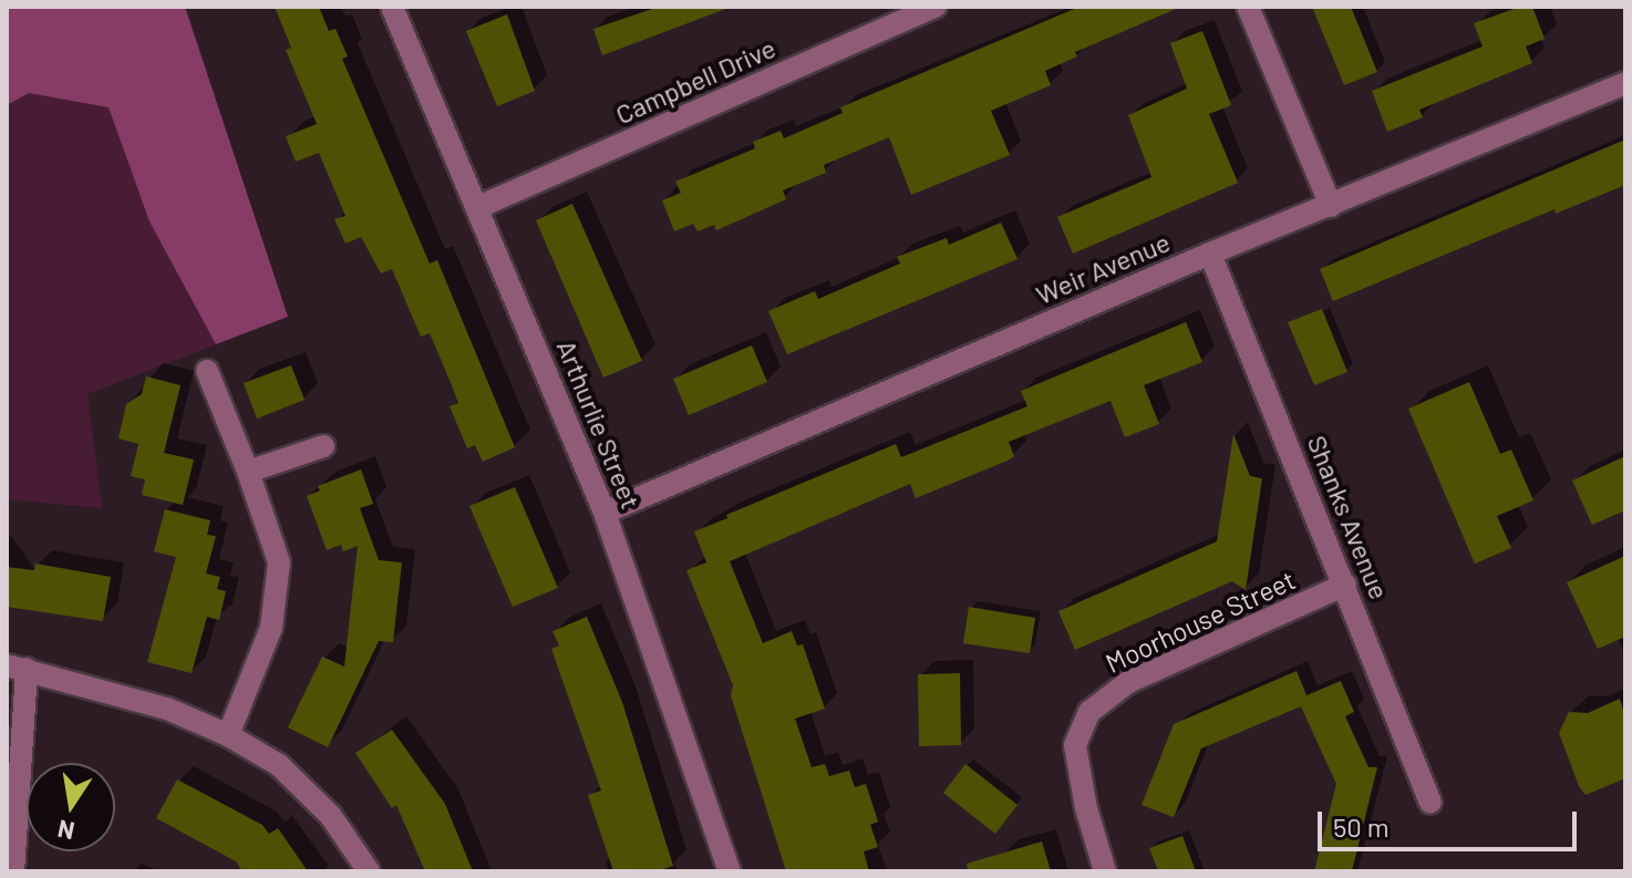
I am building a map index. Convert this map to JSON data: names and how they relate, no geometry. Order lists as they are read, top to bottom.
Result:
{
  "streets": {
    "street": [
      "Campbell Drive",
      "Weir Avenue",
      "Arthurlie Street",
      "Shanks Avenue",
      "Moorhouse Street"
    ]
  },
  "crossings": [
    ["Campbell Drive", "Arthurlie Street"],
    ["Weir Avenue", "Arthurlie Street"],
    ["Weir Avenue", "Shanks Avenue"],
    ["Shanks Avenue", "Moorhouse Street"]
  ],
  "scale_bar": "50 m",
  "north": "bottom"
}
